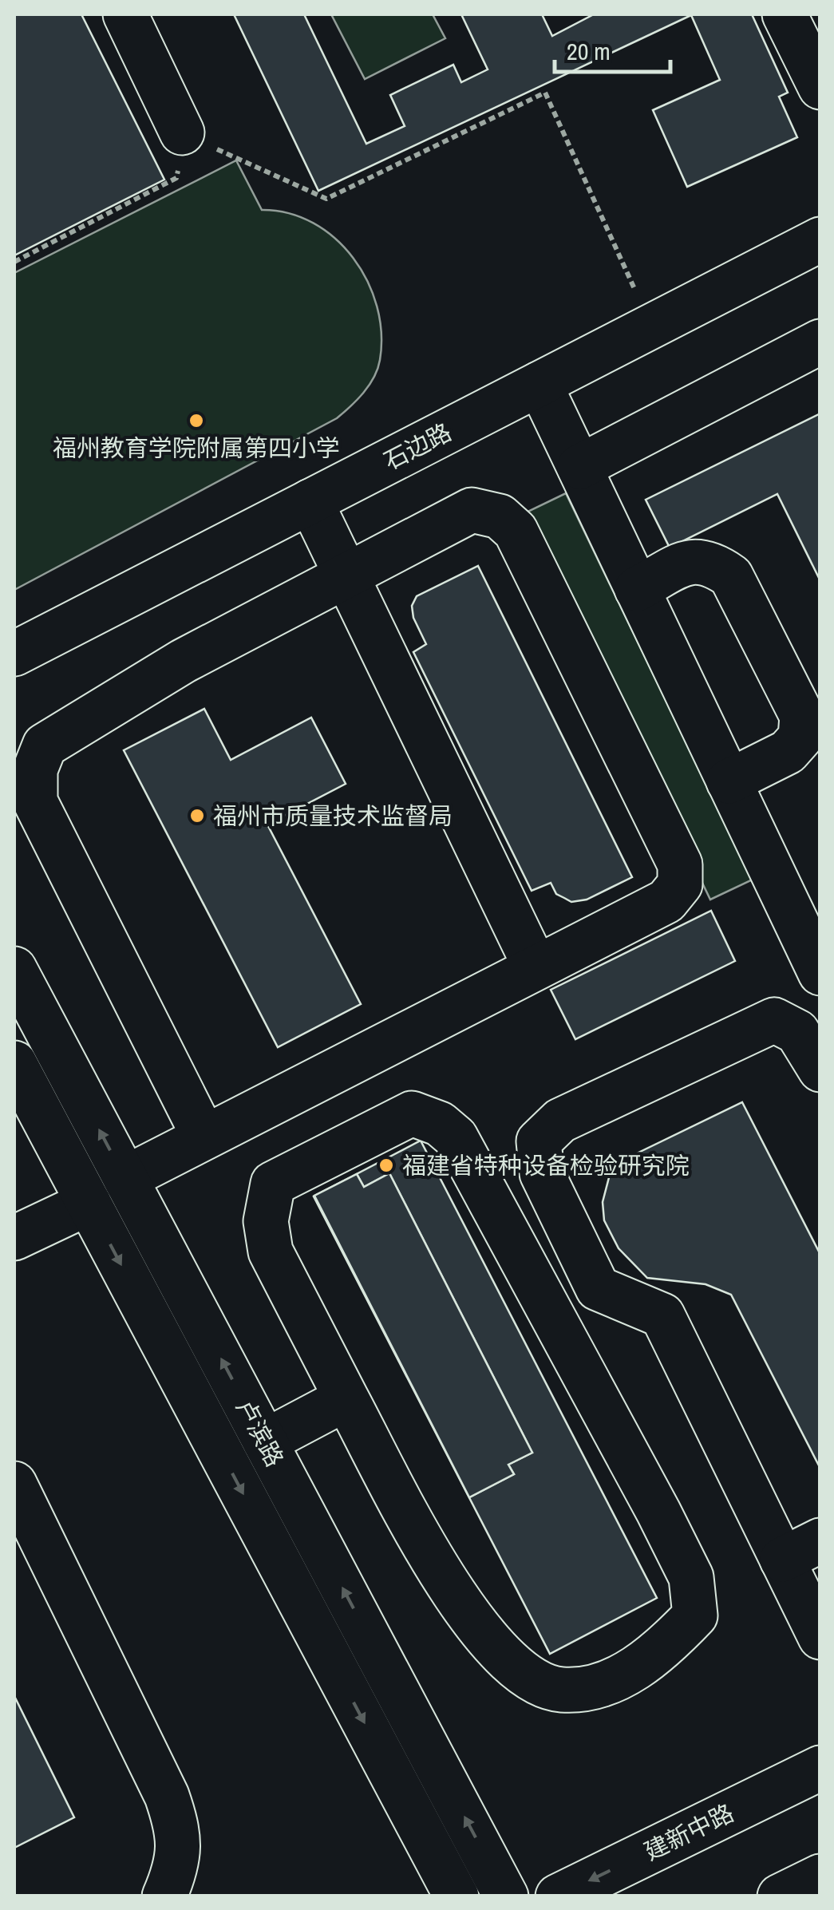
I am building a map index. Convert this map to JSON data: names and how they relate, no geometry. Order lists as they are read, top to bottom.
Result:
{
  "streets": {
    "main road": ["石边路", "卢滨路", "建新中路"]
  },
  "one_way": ["建新中路"],
  "places": ["福州教育学院附属第四小学", "福州市质量技术监督局", "福建省特种设备检验研究院"],
  "scale_bar": "20 m"
}
